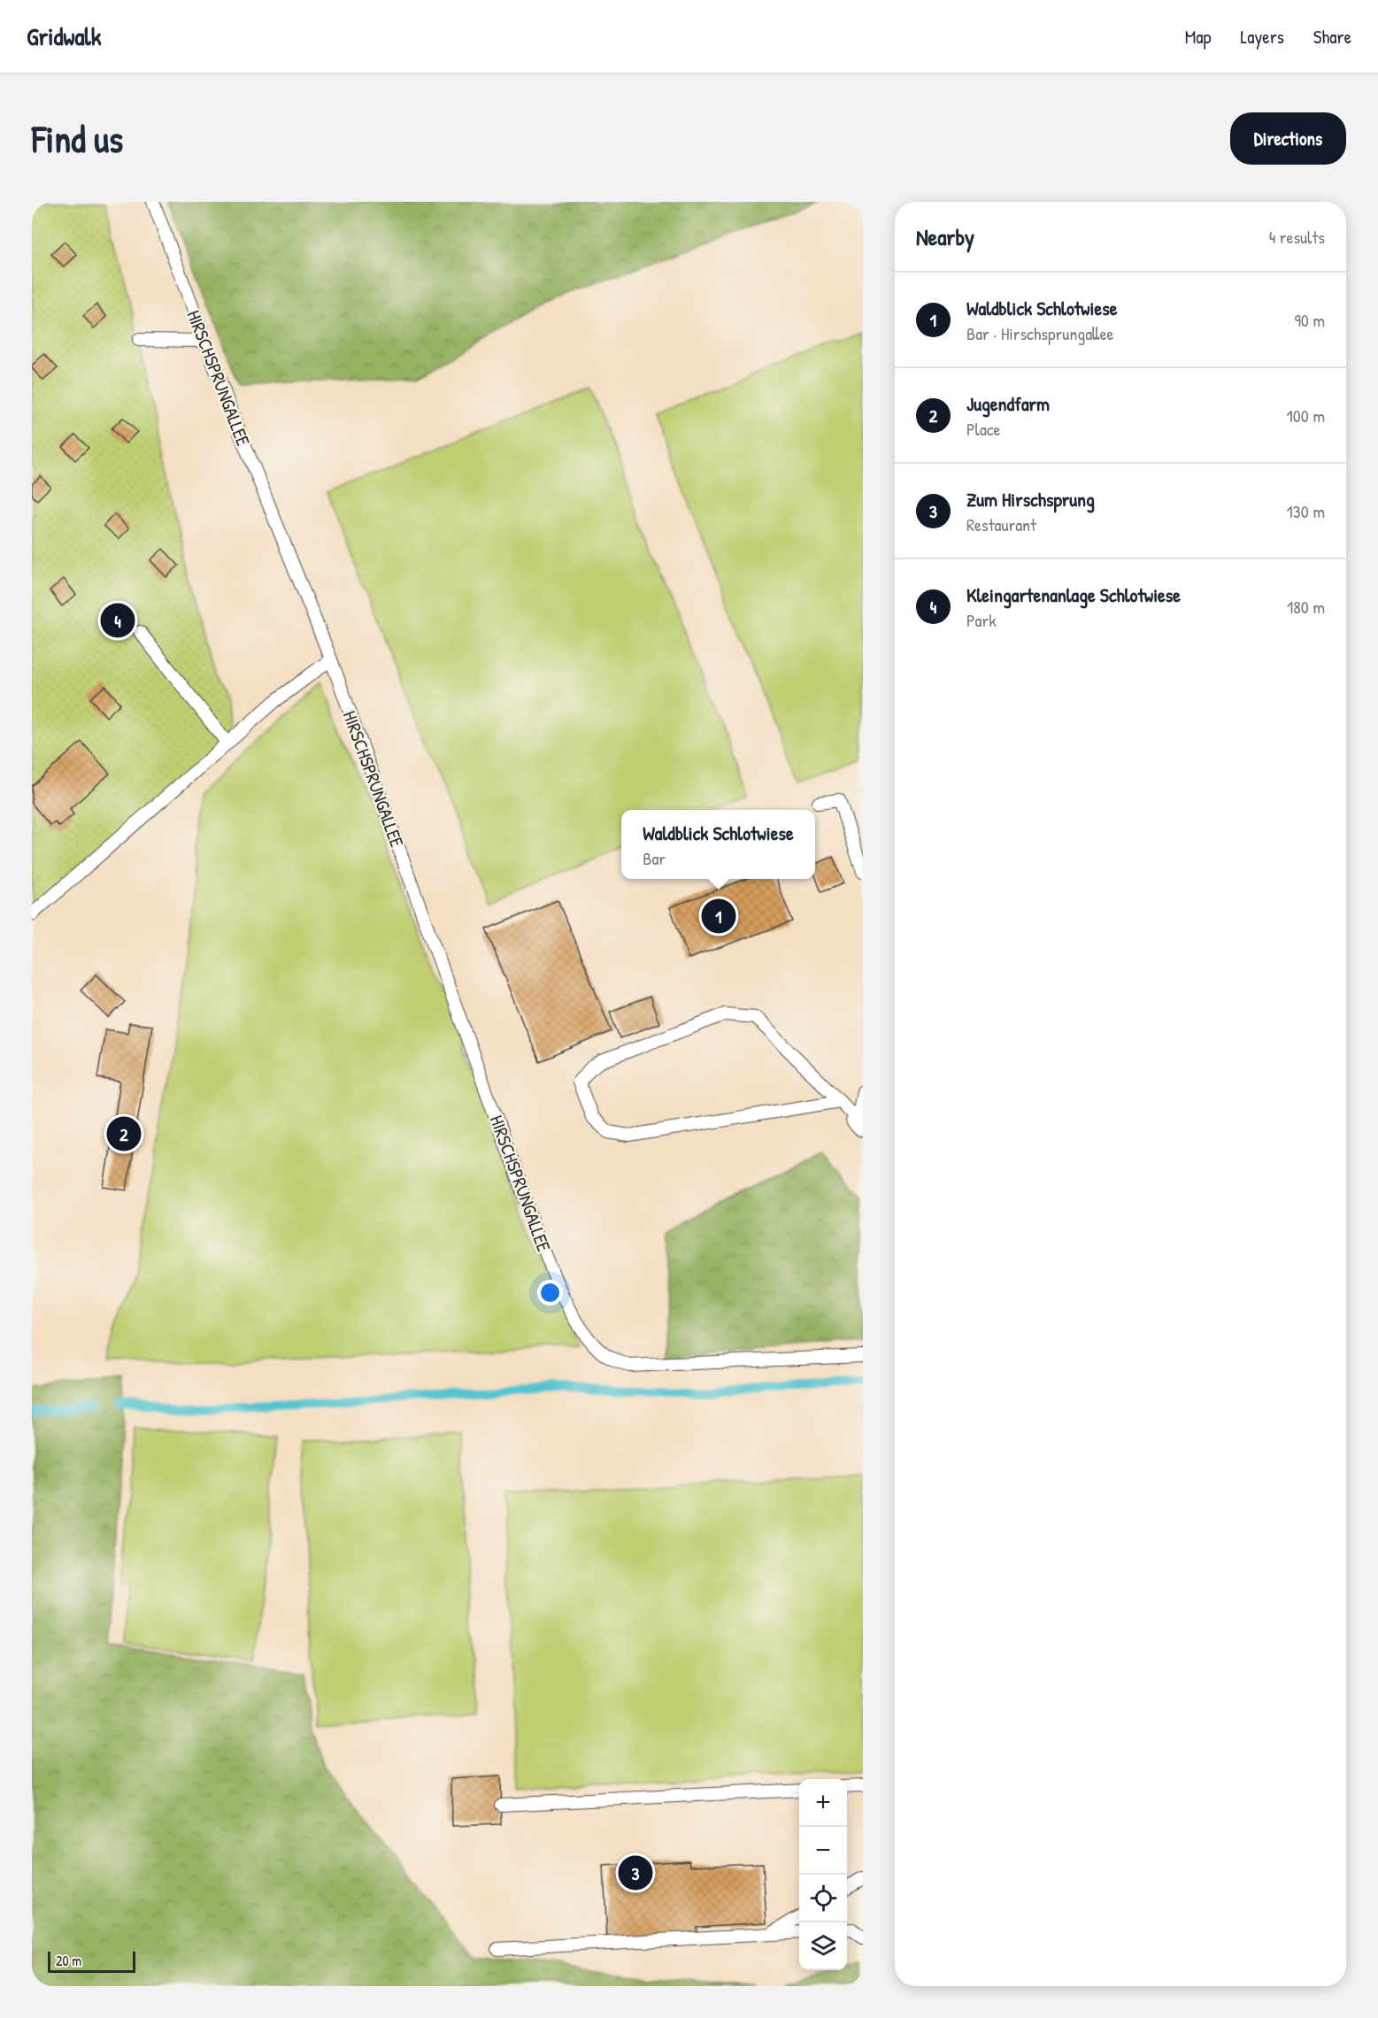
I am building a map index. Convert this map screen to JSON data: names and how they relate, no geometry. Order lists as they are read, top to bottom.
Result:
{
  "streets": {
    "lane": ["HIRSCHSPRUNGALLEE"]
  },
  "scale_bar": "20 m",
  "page": {
    "header": "Gridwalk",
    "nav": ["Map", "Layers", "Share"],
    "buttons": "Directions",
    "title": "Find us",
    "heading": ["Nearby", "4 results"],
    "list": [
      {
        "mark": "1",
        "name": "Waldblick Schlotwiese",
        "note": "Bar · Hirschsprungallee",
        "value": "90 m"
      },
      {
        "mark": "2",
        "name": "Jugendfarm",
        "note": "Place",
        "value": "100 m"
      },
      {
        "mark": "3",
        "name": "Zum Hirschsprung",
        "note": "Restaurant",
        "value": "130 m"
      },
      {
        "mark": "4",
        "name": "Kleingartenanlage Schlotwiese",
        "note": "Park",
        "value": "180 m"
      }
    ],
    "pins": [
      "4",
      "1",
      "2",
      "3"
    ],
    "popup": ["Waldblick Schlotwiese", "Bar"],
    "map_buttons": ["+", "−"],
    "scale": "20 m"
  }
}
